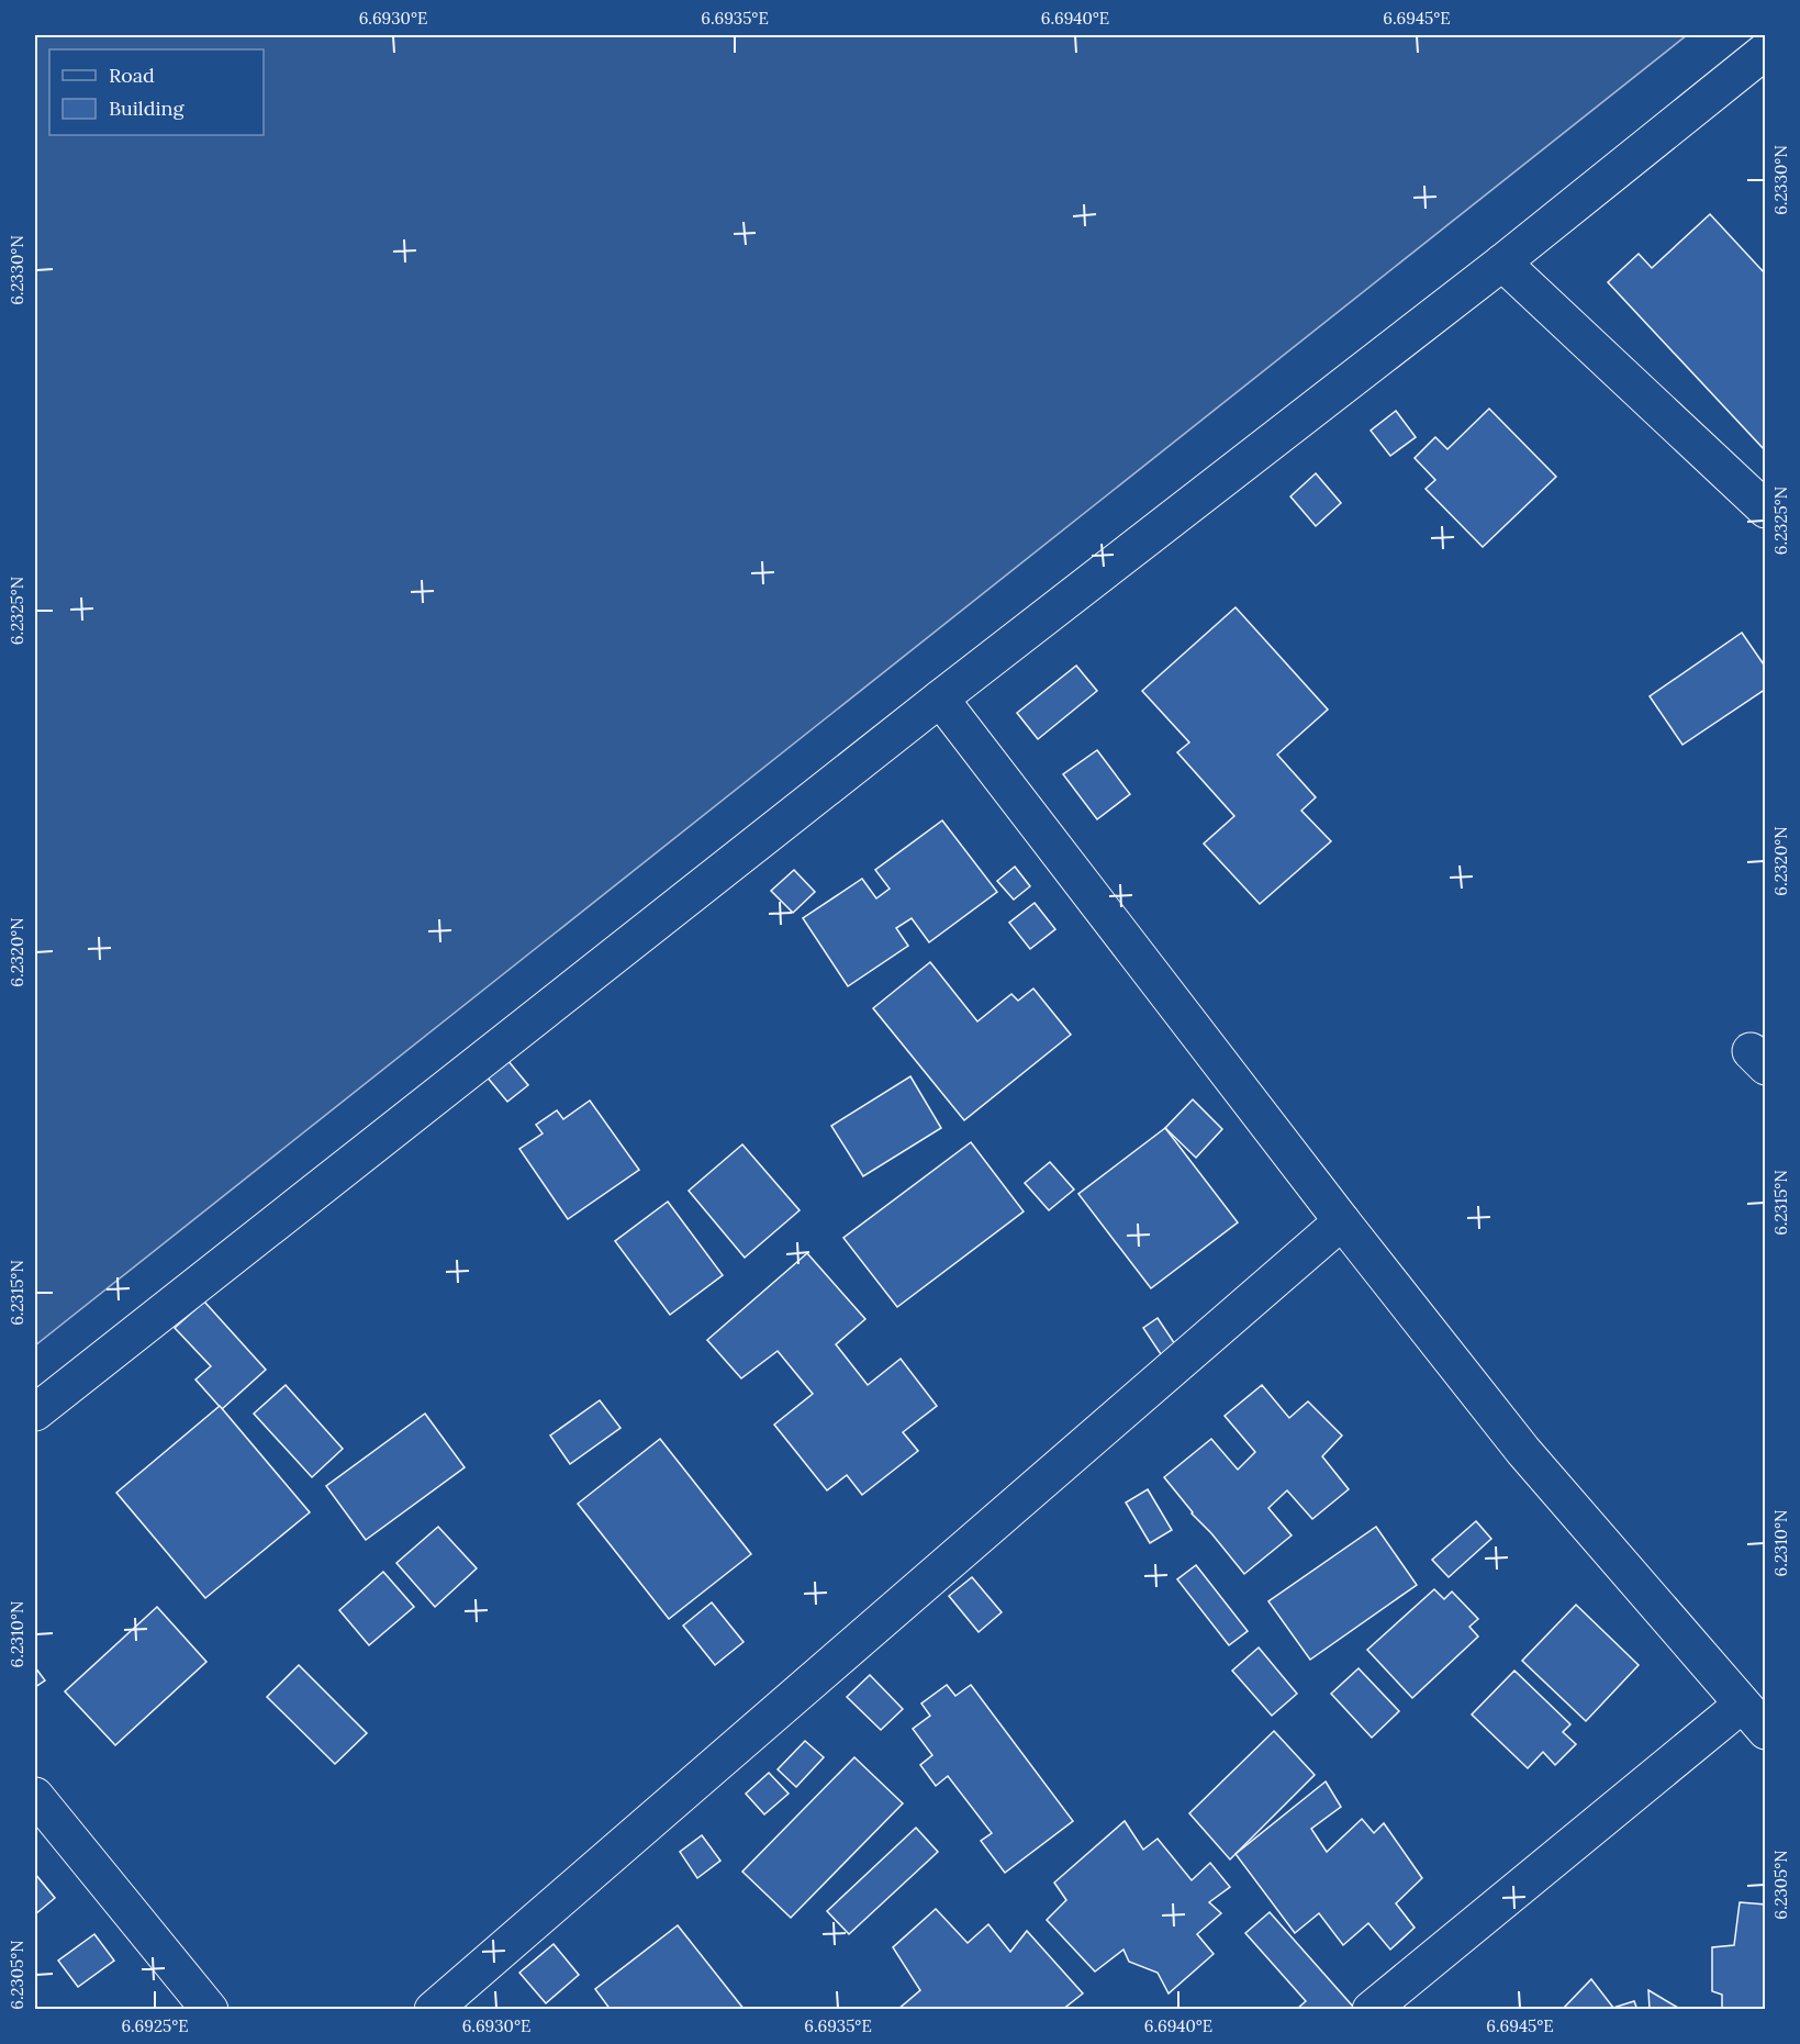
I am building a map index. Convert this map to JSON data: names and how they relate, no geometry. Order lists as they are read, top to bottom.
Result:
{
  "legend": ["Road", "Building"],
  "coordinates": [
    "6.6930°E",
    "6.6935°E",
    "6.6940°E",
    "6.6945°E",
    "6.2330°N",
    "6.2325°N",
    "6.2320°N",
    "6.2315°N",
    "6.2310°N",
    "6.2305°N",
    "6.6925°E"
  ]
}
